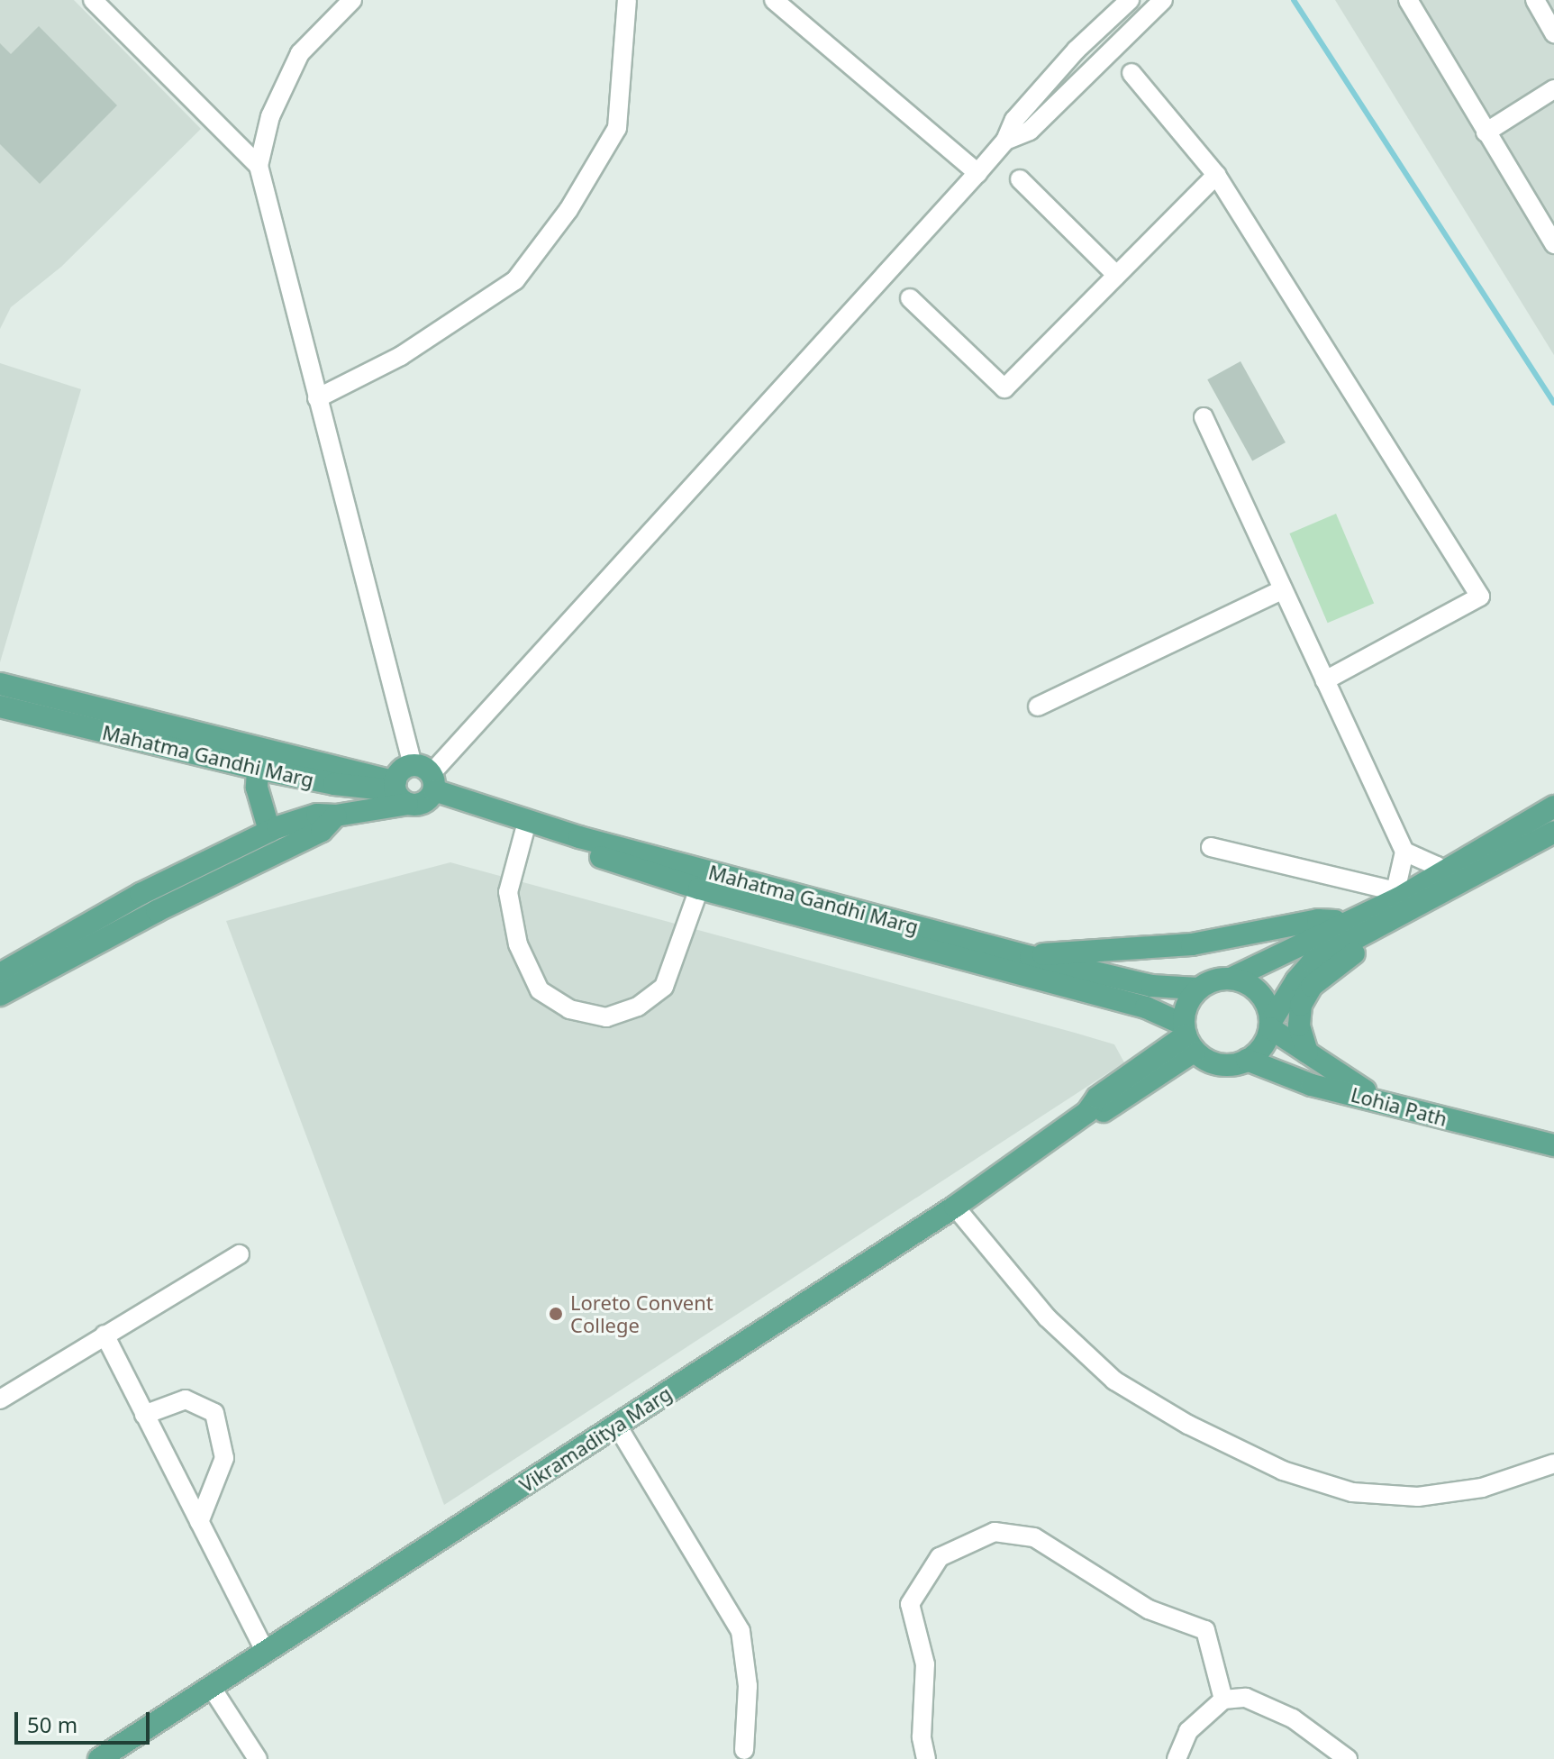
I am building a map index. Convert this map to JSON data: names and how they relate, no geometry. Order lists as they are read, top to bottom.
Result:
{
  "streets": {
    "main road": ["Mahatma Gandhi Marg", "Lohia Path", "Vikramaditya Marg"]
  },
  "crossings": [
    ["Mahatma Gandhi Marg", "Lohia Path"],
    ["Mahatma Gandhi Marg", "Vikramaditya Marg"],
    ["Lohia Path", "Vikramaditya Marg"]
  ],
  "places": ["Loreto Convent College"],
  "scale_bar": "50 m"
}
